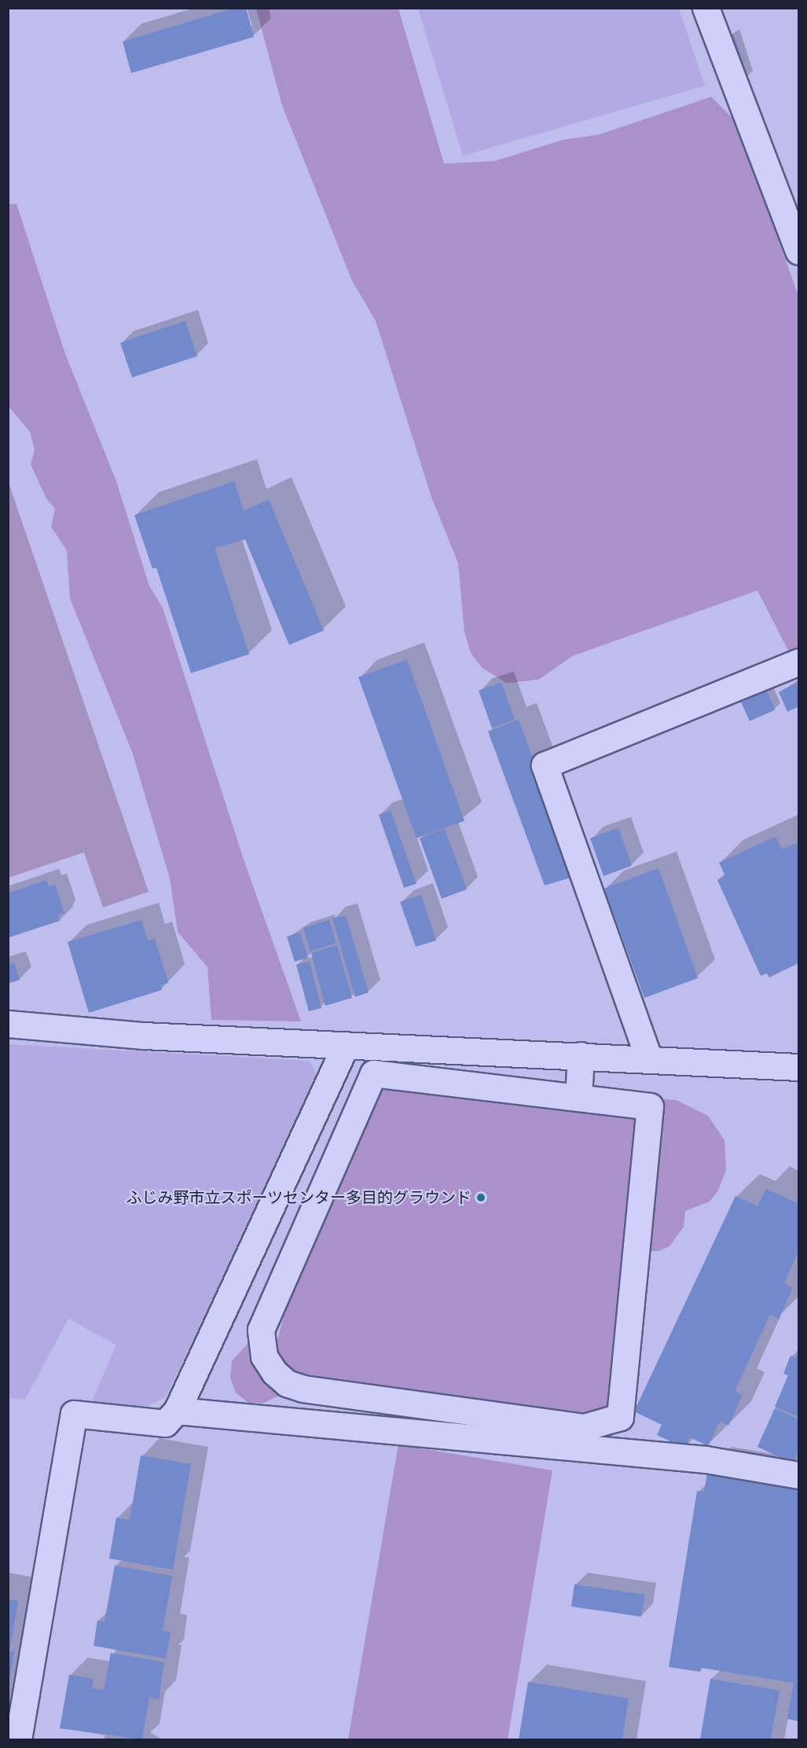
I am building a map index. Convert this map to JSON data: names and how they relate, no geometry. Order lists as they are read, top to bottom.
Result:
{
  "places": ["ふじみ野市⽴スポーツセンター多⽬的グラウンド"]
}
